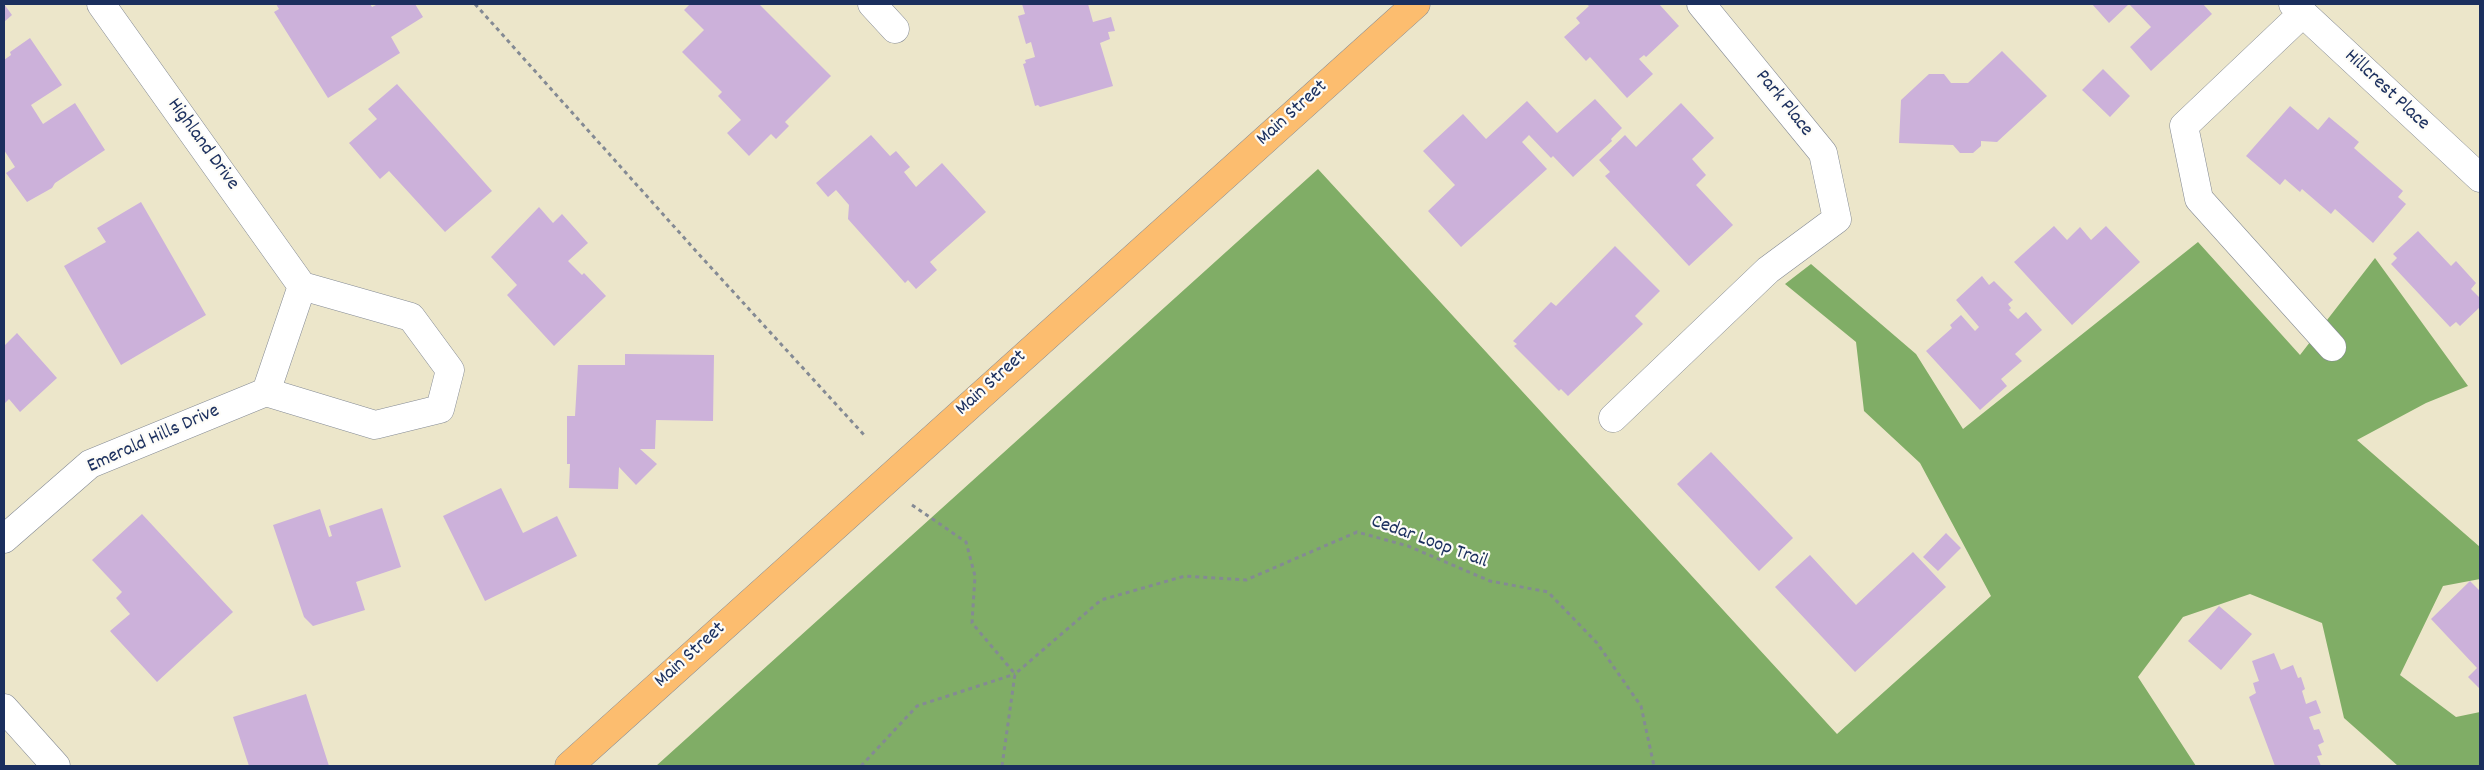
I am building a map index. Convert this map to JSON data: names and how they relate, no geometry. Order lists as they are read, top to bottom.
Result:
{
  "streets": {
    "main road": ["Main Street"],
    "street": [
      "Hillcrest Place",
      "Park Place",
      "Highland Drive",
      "Emerald Hills Drive"
    ],
    "path": ["Cedar Loop Trail"]
  }
}
